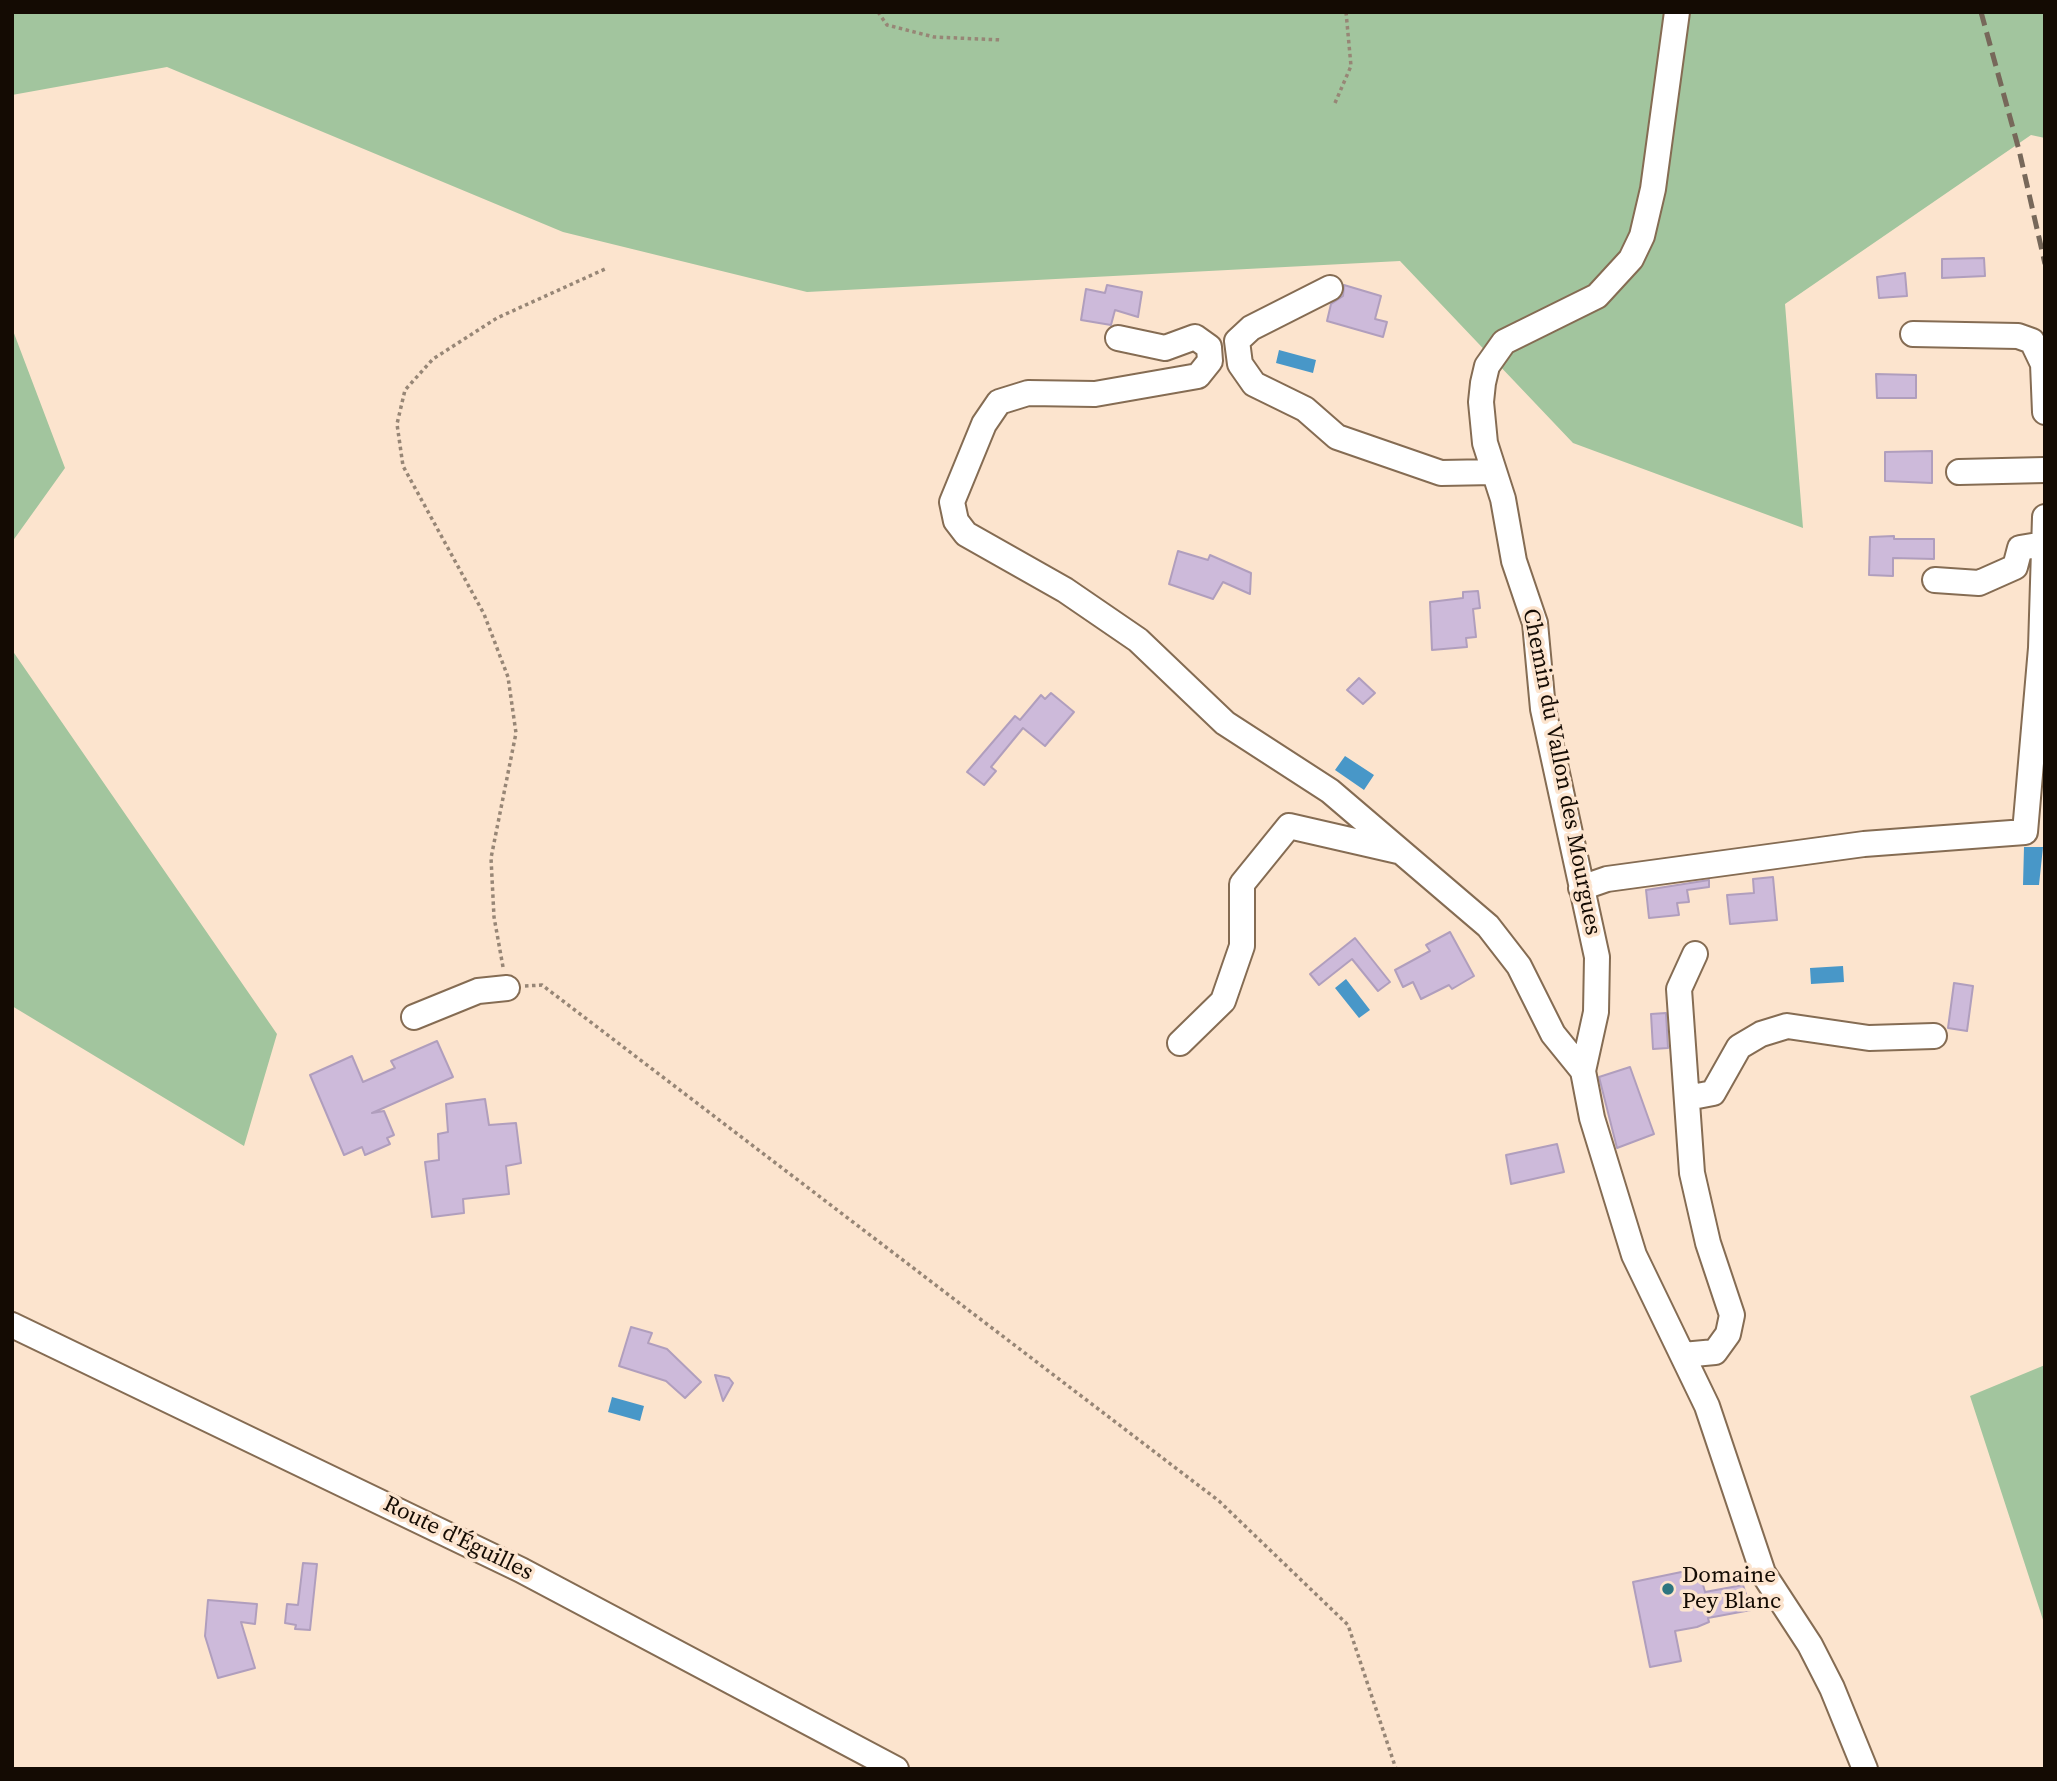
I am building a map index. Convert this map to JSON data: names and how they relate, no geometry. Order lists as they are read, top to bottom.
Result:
{
  "streets": {
    "street": ["Chemin du Vallon des Mourgues", "Route d'Éguilles"]
  },
  "places": ["Domaine Pey Blanc"]
}
